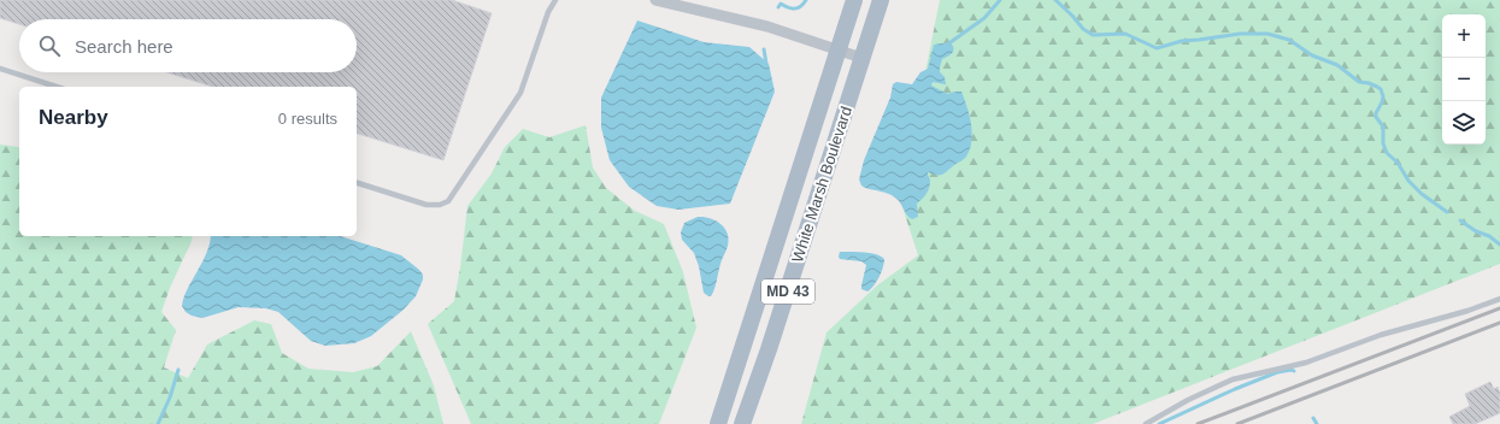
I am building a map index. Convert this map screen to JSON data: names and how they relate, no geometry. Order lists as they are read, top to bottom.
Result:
{
  "streets": {
    "main road": ["White Marsh Boulevard", "MD 43"]
  },
  "page": {
    "map_buttons": ["+", "−"],
    "search": "Search here",
    "heading": ["Nearby", "0 results"]
  }
}
